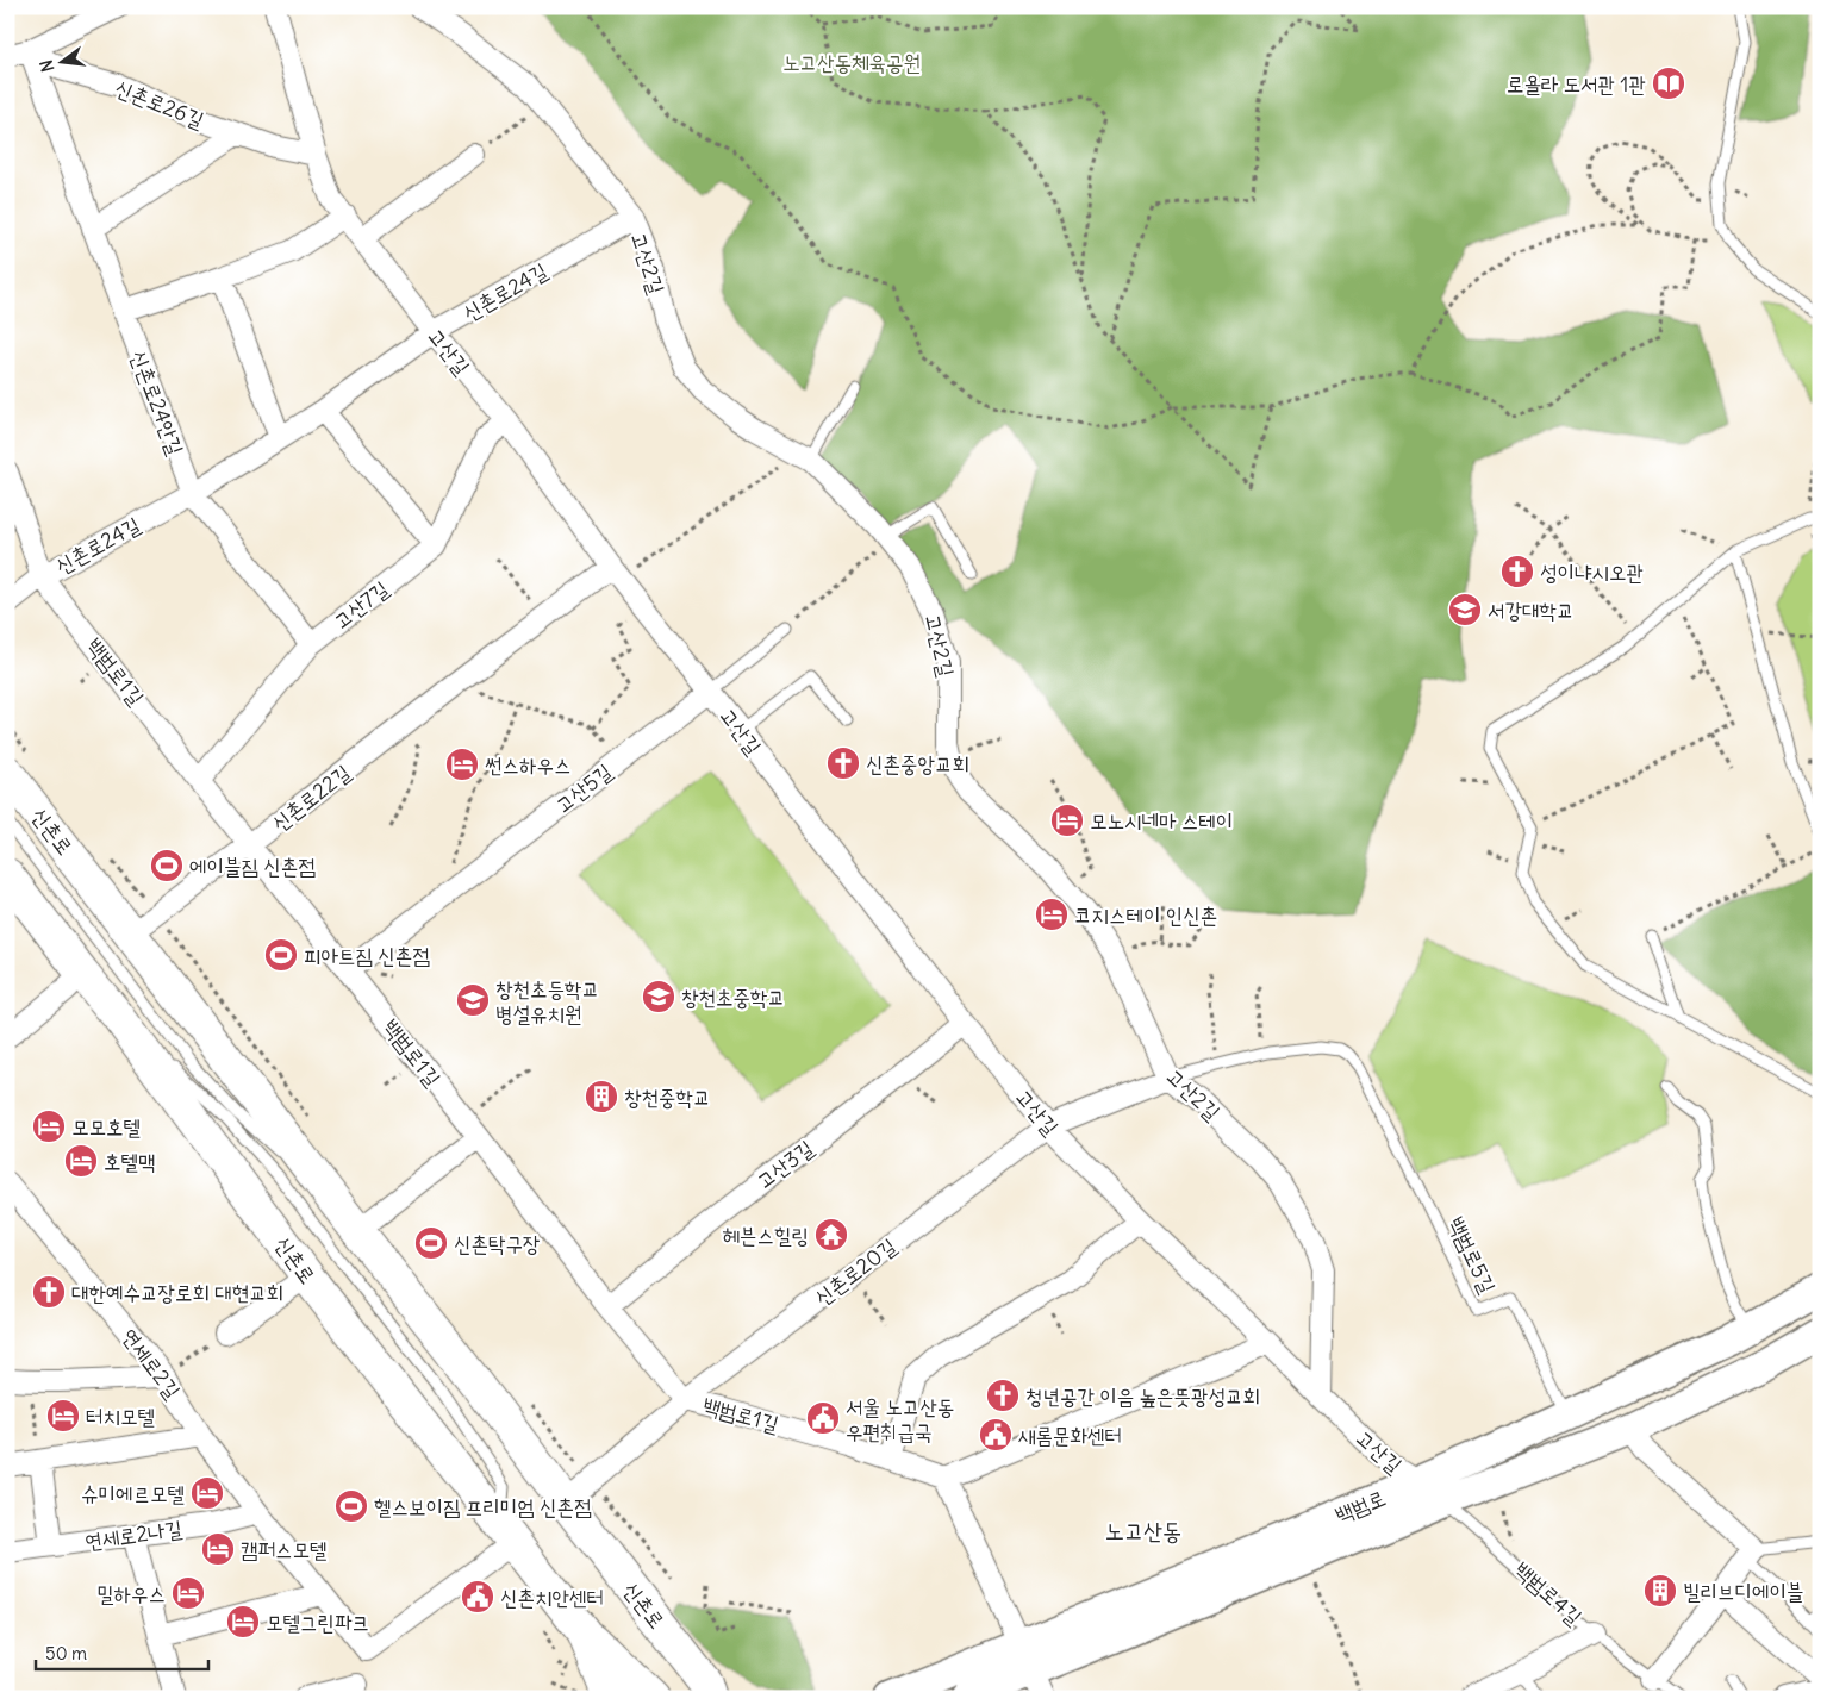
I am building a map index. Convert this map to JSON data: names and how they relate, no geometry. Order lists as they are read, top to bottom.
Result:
{
  "streets": {
    "main road": ["신촌로", "백범로"],
    "street": [
      "신촌로26길",
      "고산2길",
      "신촌로24길",
      "고산길",
      "신촌로24안길",
      "고산7길",
      "백범로1길",
      "고산5길",
      "신촌로22길",
      "고산3길",
      "신촌로20길",
      "연세로2길",
      "연세로2나길"
    ],
    "lane": ["백범로5길", "백범로4길"]
  },
  "crossings": [
    ["신촌로26길", "고산길"],
    ["신촌로26길", "신촌로24안길"],
    ["고산2길", "신촌로24길"],
    ["고산2길", "고산길"],
    ["고산2길", "백범로5길"],
    ["고산2길", "신촌로20길"],
    ["신촌로24길", "고산길"],
    ["신촌로24길", "신촌로24안길"],
    ["신촌로24길", "백범로1길"],
    ["고산길", "고산7길"],
    ["고산길", "고산5길"],
    ["고산길", "신촌로22길"],
    ["고산길", "고산3길"],
    ["고산길", "신촌로20길"],
    ["고산길", "백범로"],
    ["고산길", "백범로4길"],
    ["고산7길", "백범로1길"],
    ["백범로1길", "고산5길"],
    ["백범로1길", "신촌로22길"],
    ["백범로1길", "고산3길"],
    ["백범로1길", "신촌로20길"],
    ["신촌로22길", "신촌로"],
    ["신촌로", "신촌로20길"],
    ["백범로5길", "신촌로20길"],
    ["백범로5길", "백범로"],
    ["연세로2길", "연세로2나길"],
    ["백범로", "백범로4길"]
  ],
  "districts": ["노고산동"],
  "parks": ["노고산동체육공원"],
  "places": {
    "library": ["로욜라 도서관 1관"],
    "church": [
      "성이냐시오관",
      "신촌중앙교회",
      "대한예수교장로회 대현교회",
      "청년공간 이음 높은뜻광성교회"
    ],
    "school or university": ["서강대학교", "창천초중학교", "창천초등학교 병설유치원"],
    "hotel": [
      "썬스하우스",
      "모노시네마 스테이",
      "코지스테이 인신촌",
      "모모호텔",
      "호텔맥",
      "터치모텔",
      "슈미에르모텔",
      "캠퍼스모텔",
      "밀하우스",
      "모텔그린파크"
    ],
    "sports": [
      "에이블짐 신촌점",
      "피아트짐 신촌점",
      "신촌탁구장",
      "헬스보이짐 프리미엄 신촌점"
    ],
    "building": ["창천중학교", "빌리브디에이블"],
    "temple": ["헤븐스힐링"],
    "public building": ["서울 노고산동 우편취급국", "새롬문화센터", "신촌치안센터"]
  },
  "scale_bar": "50 m",
  "north": "left"
}
